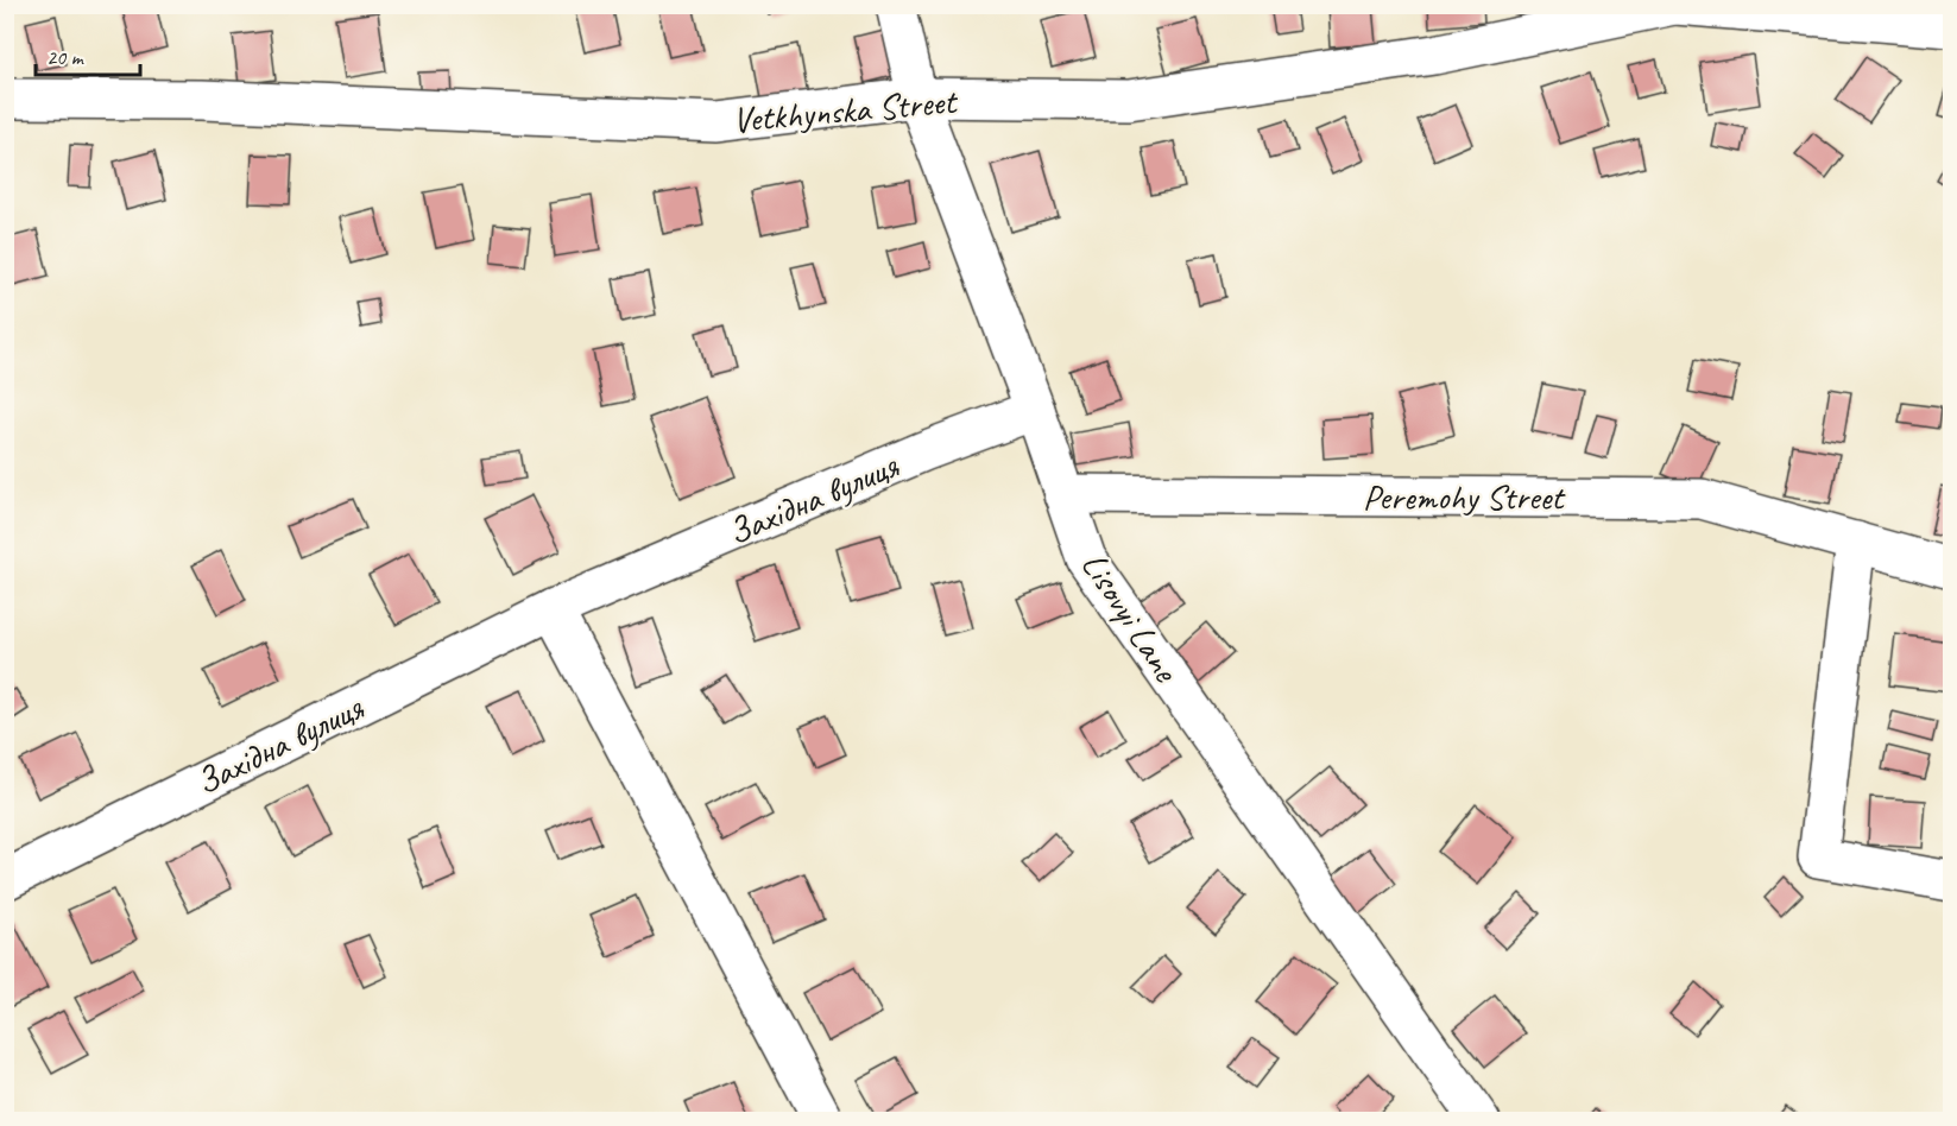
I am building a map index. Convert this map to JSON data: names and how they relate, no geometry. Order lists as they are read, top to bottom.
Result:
{
  "streets": {
    "street": [
      "Vetkhynska Street",
      "Peremohy Street",
      "Західна вулиця",
      "Lisovyi Lane"
    ]
  },
  "crossings": [
    ["Vetkhynska Street", "Lisovyi Lane"],
    ["Peremohy Street", "Lisovyi Lane"],
    ["Західна вулиця", "Lisovyi Lane"]
  ],
  "scale_bar": "20 m"
}
